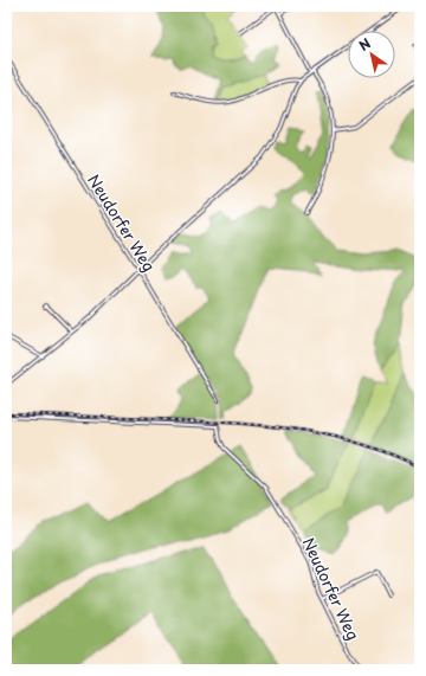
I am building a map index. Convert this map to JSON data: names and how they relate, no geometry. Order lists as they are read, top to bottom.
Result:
{
  "streets": {
    "street": ["Neudorfer Weg"]
  },
  "north": "top left"
}
